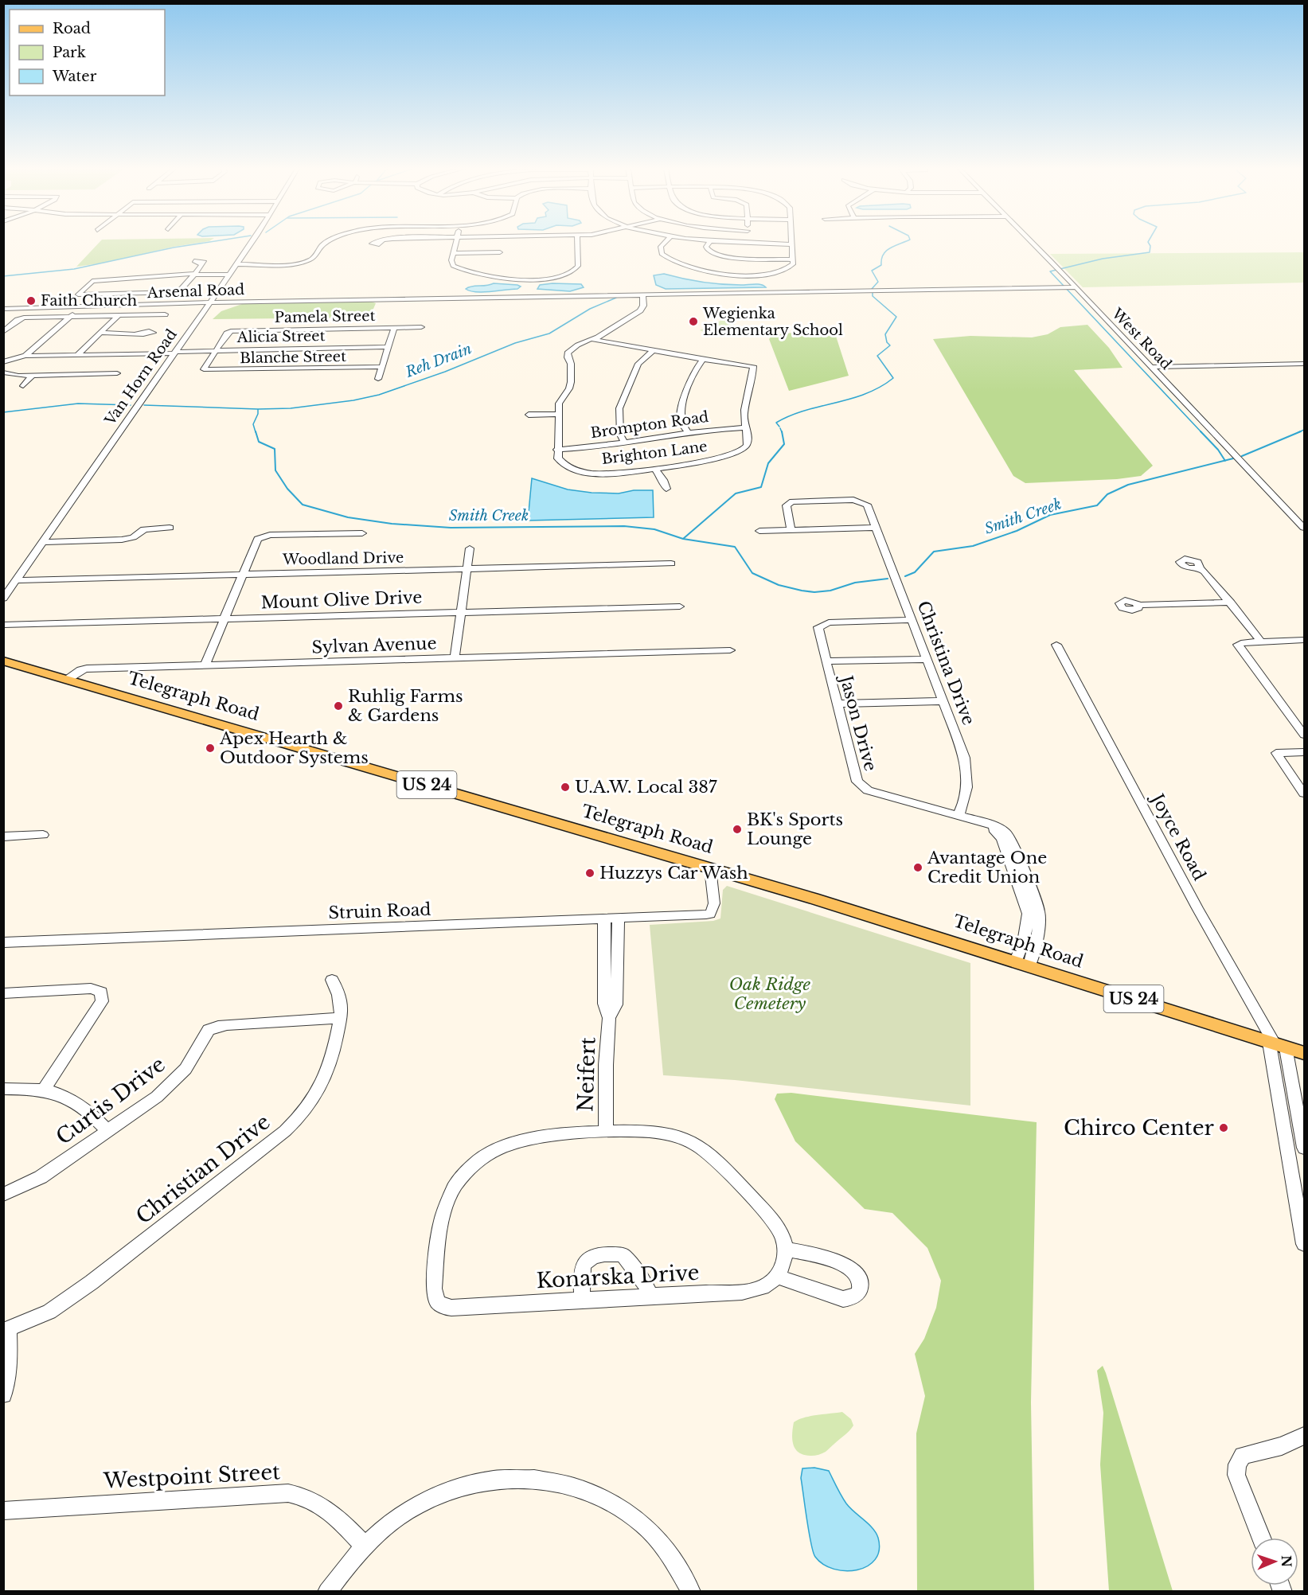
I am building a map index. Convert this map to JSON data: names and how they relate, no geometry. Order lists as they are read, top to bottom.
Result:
{
  "streets": {
    "main road": ["Telegraph Road", "US 24"],
    "street": [
      "Arsenal Road",
      "Pamela Street",
      "Alicia Street",
      "West Road",
      "Blanche Street",
      "Van Horn Road",
      "Brompton Road",
      "Brighton Lane",
      "Woodland Drive",
      "Mount Olive Drive",
      "Sylvan Avenue",
      "Christina Drive",
      "Jason Drive",
      "Joyce Road",
      "Struin Road",
      "Neifert",
      "Curtis Drive",
      "Christian Drive",
      "Konarska Drive",
      "Westpoint Street"
    ]
  },
  "crossings": [
    ["Arsenal Road", "West Road"],
    ["Arsenal Road", "Van Horn Road"],
    ["Pamela Street", "Alicia Street"],
    ["Pamela Street", "Blanche Street"],
    ["Alicia Street", "Blanche Street"],
    ["Alicia Street", "Van Horn Road"],
    ["Van Horn Road", "Woodland Drive"],
    ["Brompton Road", "Brighton Lane"],
    ["Sylvan Avenue", "Telegraph Road"],
    ["Christina Drive", "Jason Drive"],
    ["Telegraph Road", "Joyce Road"],
    ["Telegraph Road", "Struin Road"],
    ["Struin Road", "Neifert"],
    ["Neifert", "Konarska Drive"],
    ["Curtis Drive", "Christian Drive"]
  ],
  "water": ["Reh Drain", "Smith Creek"],
  "parks": ["Oak Ridge Cemetery"],
  "places": [
    "Faith Church",
    "Wegienka Elementary School",
    "Ruhlig Farms & Gardens",
    "Apex Hearth & Outdoor Systems",
    "U.A.W. Local 387",
    "BK's Sports Lounge",
    "Avantage One Credit Union",
    "Huzzys Car Wash",
    "Chirco Center"
  ],
  "legend": ["Road", "Park", "Water"],
  "north": "right"
}
